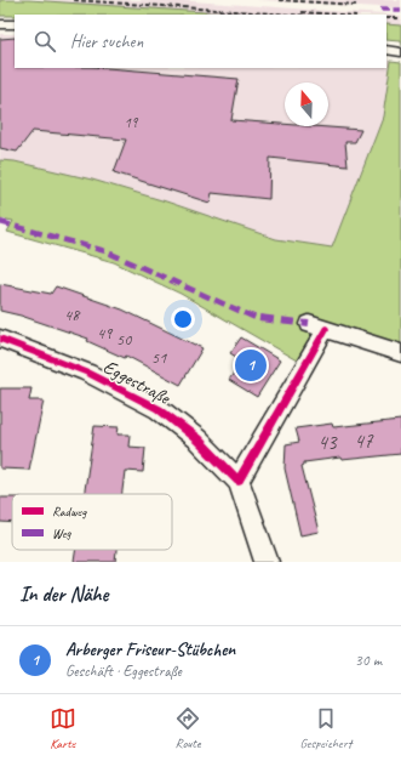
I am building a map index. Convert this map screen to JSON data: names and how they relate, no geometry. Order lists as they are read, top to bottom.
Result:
{
  "streets": {
    "street": ["Eggestraße"]
  },
  "house_numbers": [
    "19",
    "48",
    "49",
    "50",
    "51",
    "47",
    "43"
  ],
  "legend": ["Radweg", "Weg"],
  "north": "top",
  "page": {
    "search": "Hier suchen",
    "pins": "1",
    "heading": "In der Nähe",
    "list": [
      {
        "mark": "1",
        "name": "Arberger Friseur-Stübchen",
        "note": "Geschäft · Eggestraße",
        "value": "30 m"
      }
    ],
    "nav": ["Karte", "Route", "Gespeichert"]
  }
}
